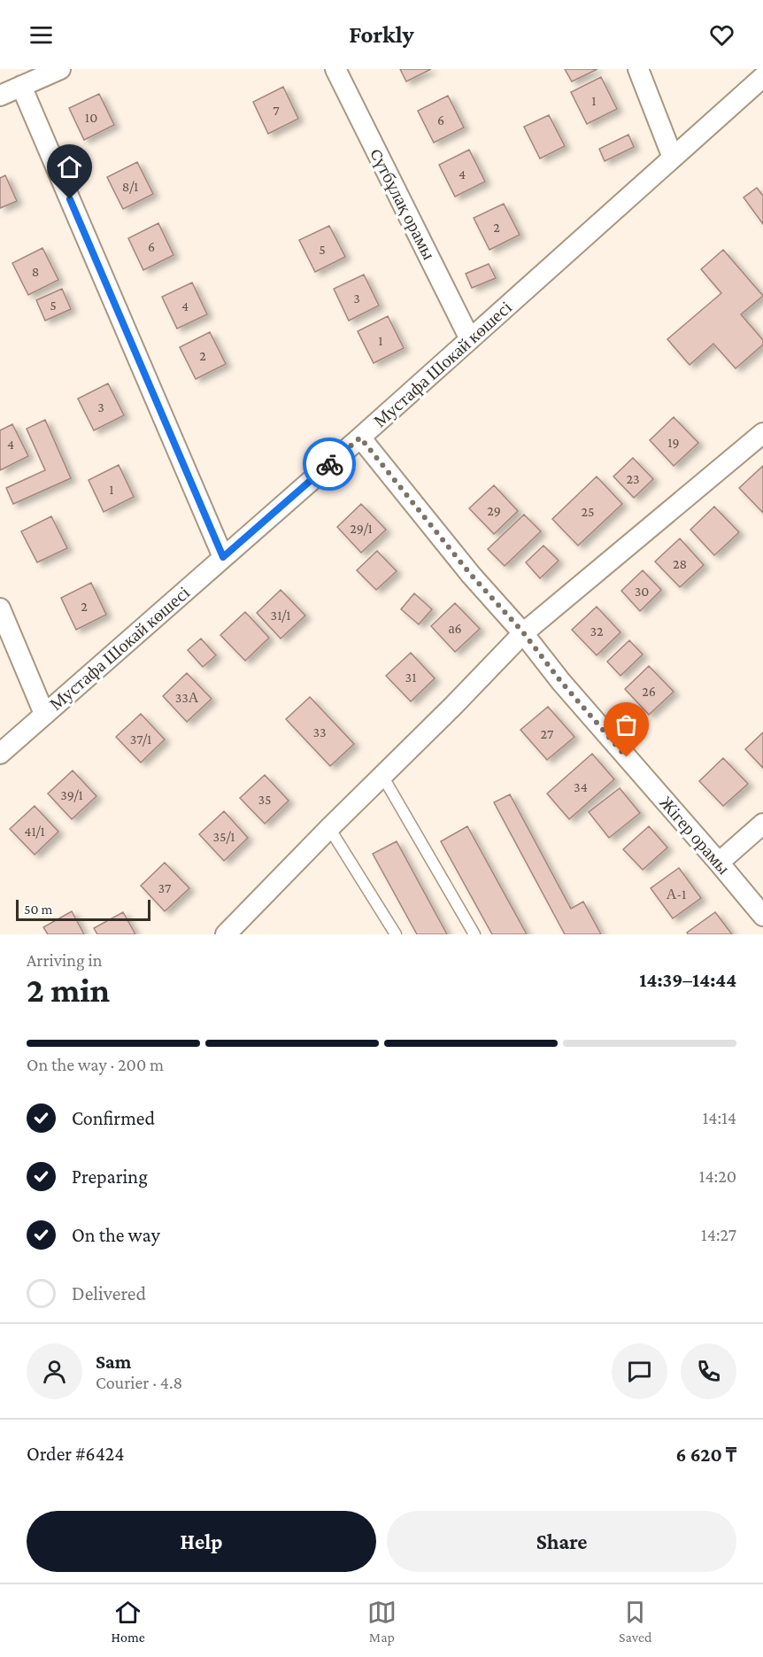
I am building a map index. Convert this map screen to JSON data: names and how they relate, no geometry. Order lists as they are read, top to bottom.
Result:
{
  "streets": {
    "street": ["Cүтбұлақ орамы", "Мустафа Шокай көшесі", "Жігер орамы"]
  },
  "crossings": [
    ["Cүтбұлақ орамы", "Мустафа Шокай көшесі"],
    ["Мустафа Шокай көшесі", "Жігер орамы"]
  ],
  "house_numbers": [
    "1",
    "7",
    "10",
    "6",
    "4",
    "8/1",
    "2",
    "6",
    "5",
    "8",
    "3",
    "5",
    "4",
    "1",
    "2",
    "3",
    "19",
    "4",
    "23",
    "1",
    "29",
    "25",
    "29/1",
    "28",
    "30",
    "2",
    "31/1",
    "а6",
    "32",
    "31",
    "26",
    "33А",
    "33",
    "27",
    "37/1",
    "34",
    "39/1",
    "35",
    "41/1",
    "35/1",
    "37",
    "А-1"
  ],
  "scale_bar": "50 m",
  "page": {
    "header": "Forkly",
    "scale": "50 m",
    "heading": ["2 min", "Arriving in", "14:39–14:44"],
    "panel": [
      "Sam",
      "Courier · 4.8",
      "Order #6424",
      "6 620 ₸"
    ],
    "bar": "On the way · 200 m",
    "list": [
      ["Confirmed", "14:14"],
      ["Preparing", "14:20"],
      ["On the way", "14:27"],
      "Delivered"
    ],
    "buttons": ["Help", "Share"],
    "tabs": ["Home", "Map", "Saved"]
  }
}
